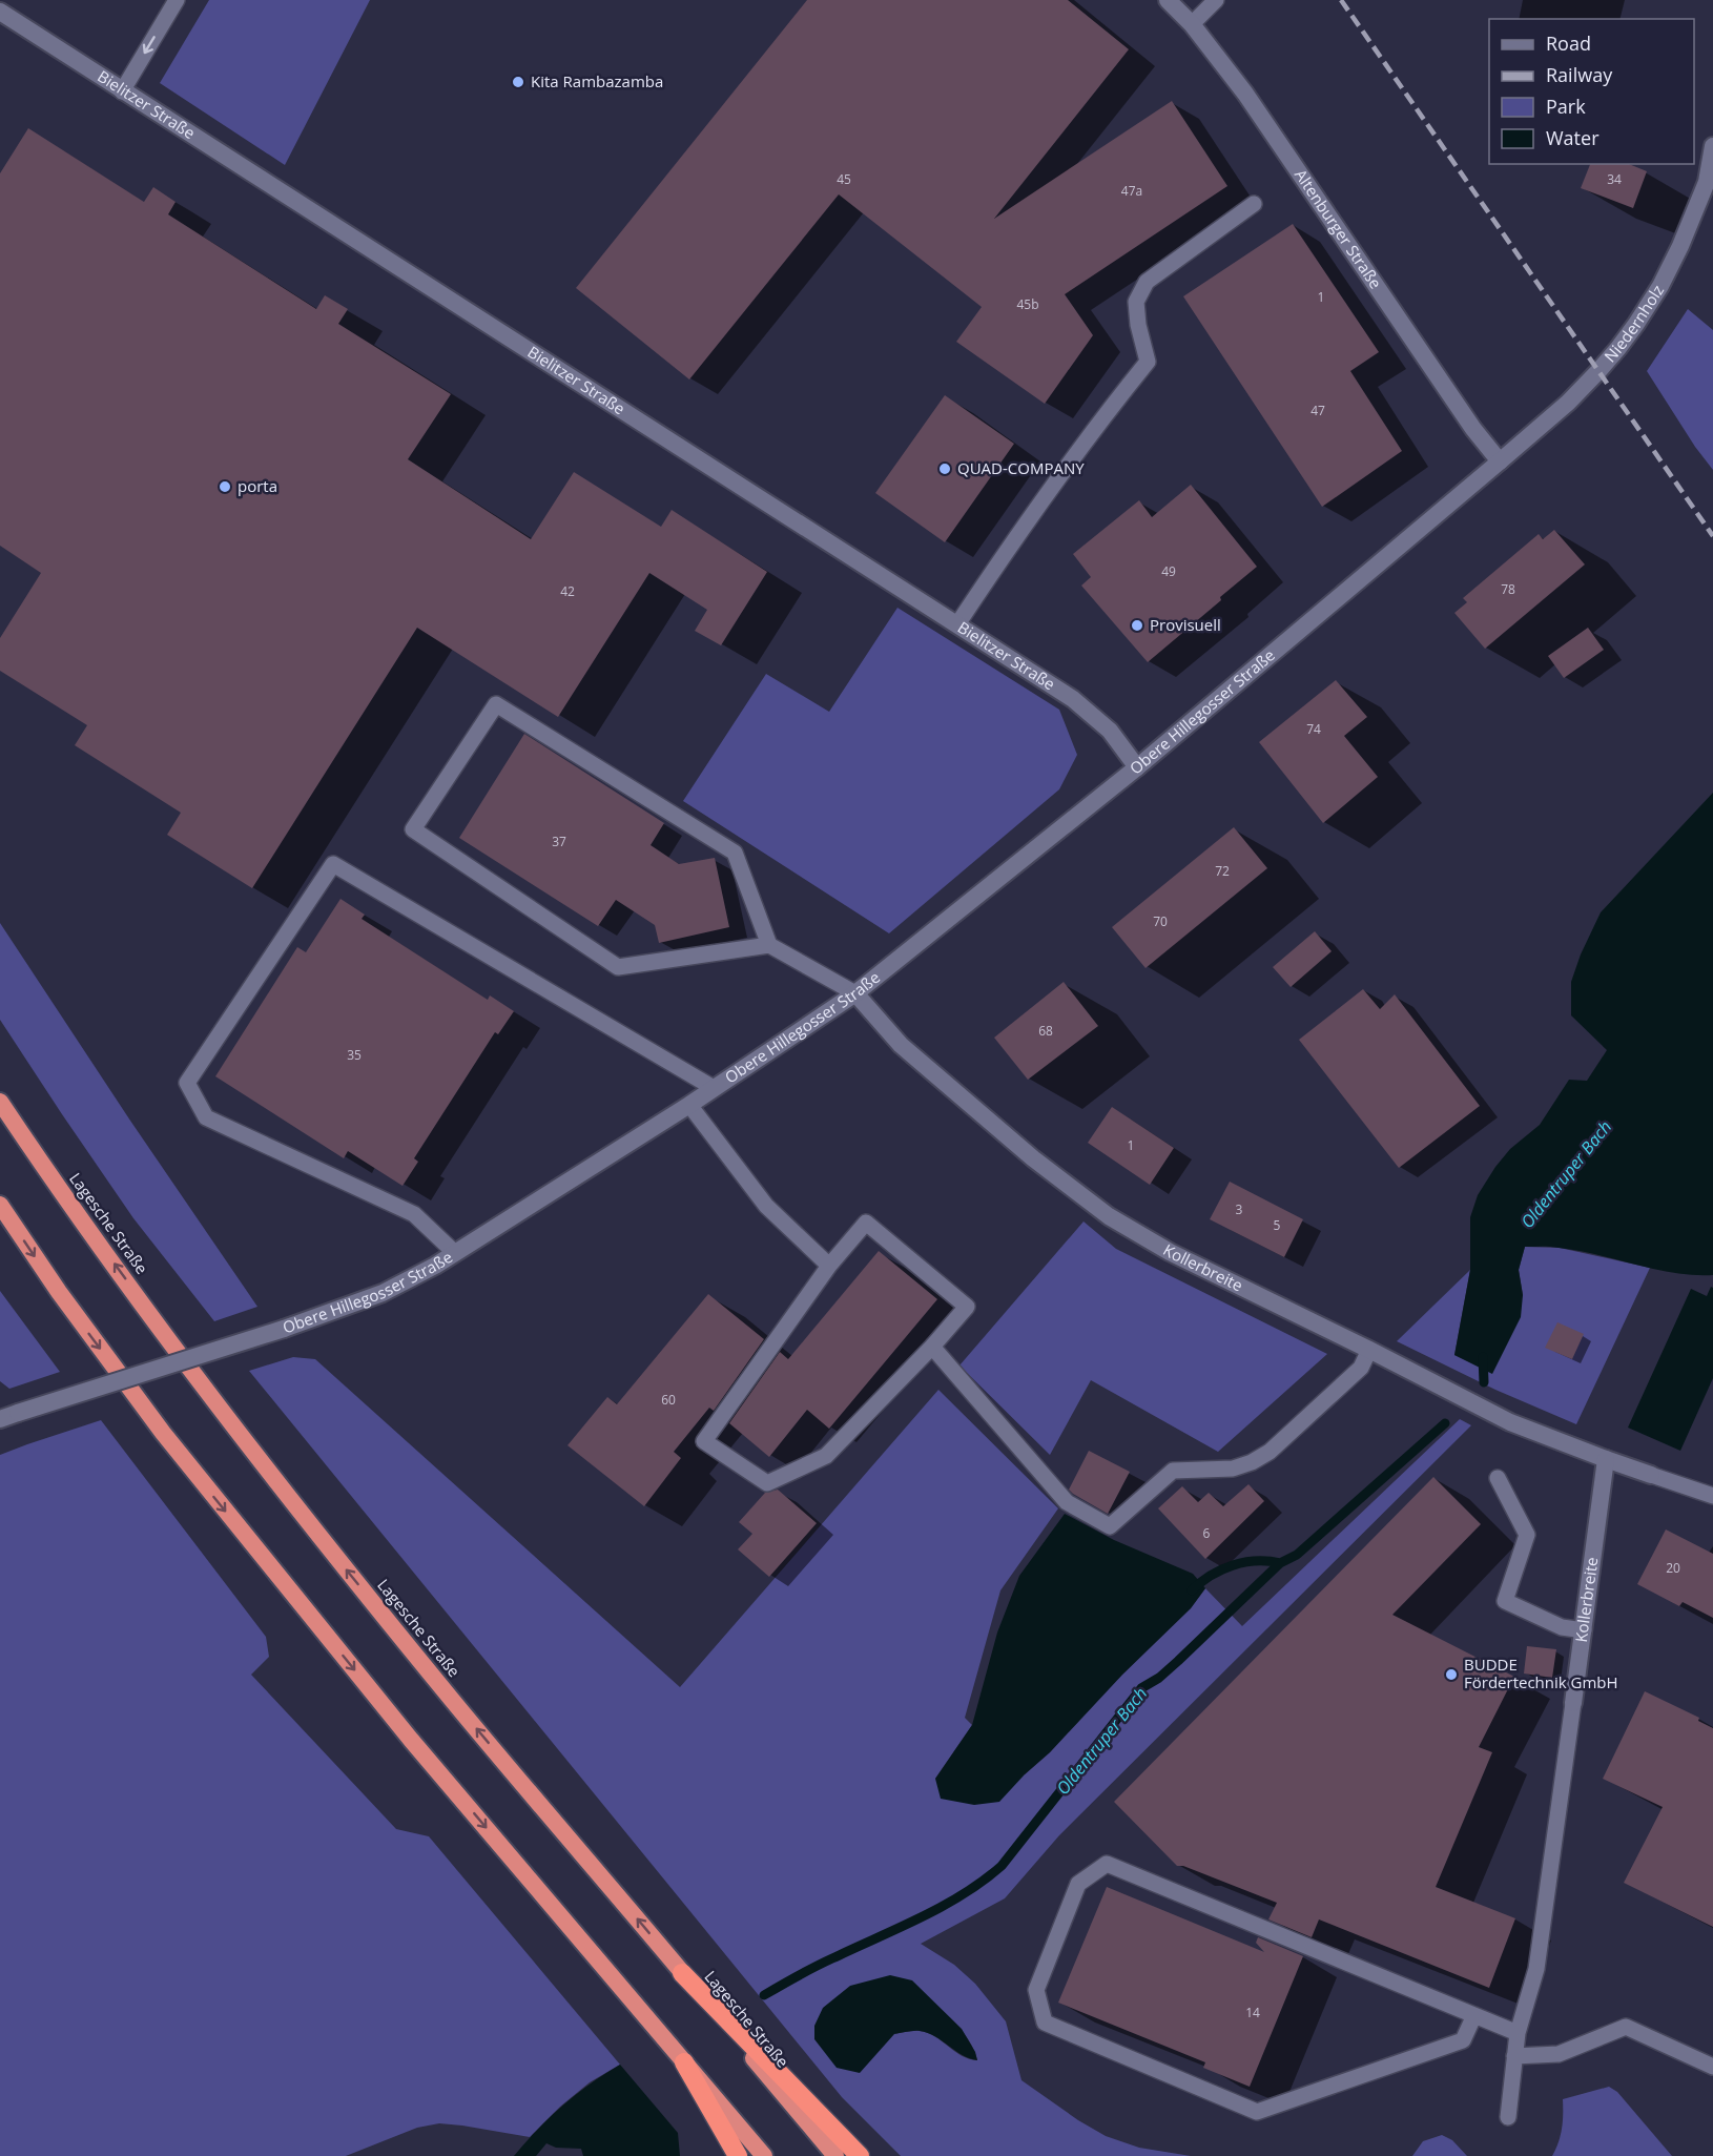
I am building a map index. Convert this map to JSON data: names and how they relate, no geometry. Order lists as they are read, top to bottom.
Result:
{
  "streets": {
    "highway": ["Lagesche Straße"],
    "street": [
      "Bielitzer Straße",
      "Altenburger Straße",
      "Niedernholz",
      "Obere Hillegosser Straße",
      "Kollerbreite"
    ]
  },
  "crossings": [
    ["Bielitzer Straße", "Obere Hillegosser Straße"],
    ["Altenburger Straße", "Niedernholz"],
    ["Altenburger Straße", "Obere Hillegosser Straße"],
    ["Niedernholz", "Obere Hillegosser Straße"],
    ["Obere Hillegosser Straße", "Kollerbreite"]
  ],
  "water": ["Oldentruper Bach"],
  "places": [
    "Kita Rambazamba",
    "QUAD-COMPANY",
    "porta",
    "Provisuell",
    "BUDDE Fördertechnik GmbH"
  ],
  "house_numbers": [
    "45",
    "34",
    "47a",
    "1",
    "45b",
    "47",
    "49",
    "78",
    "42",
    "74",
    "37",
    "72",
    "70",
    "68",
    "35",
    "1",
    "3",
    "5",
    "60",
    "6",
    "20",
    "14"
  ],
  "legend": [
    "Road",
    "Railway",
    "Park",
    "Water"
  ]
}
